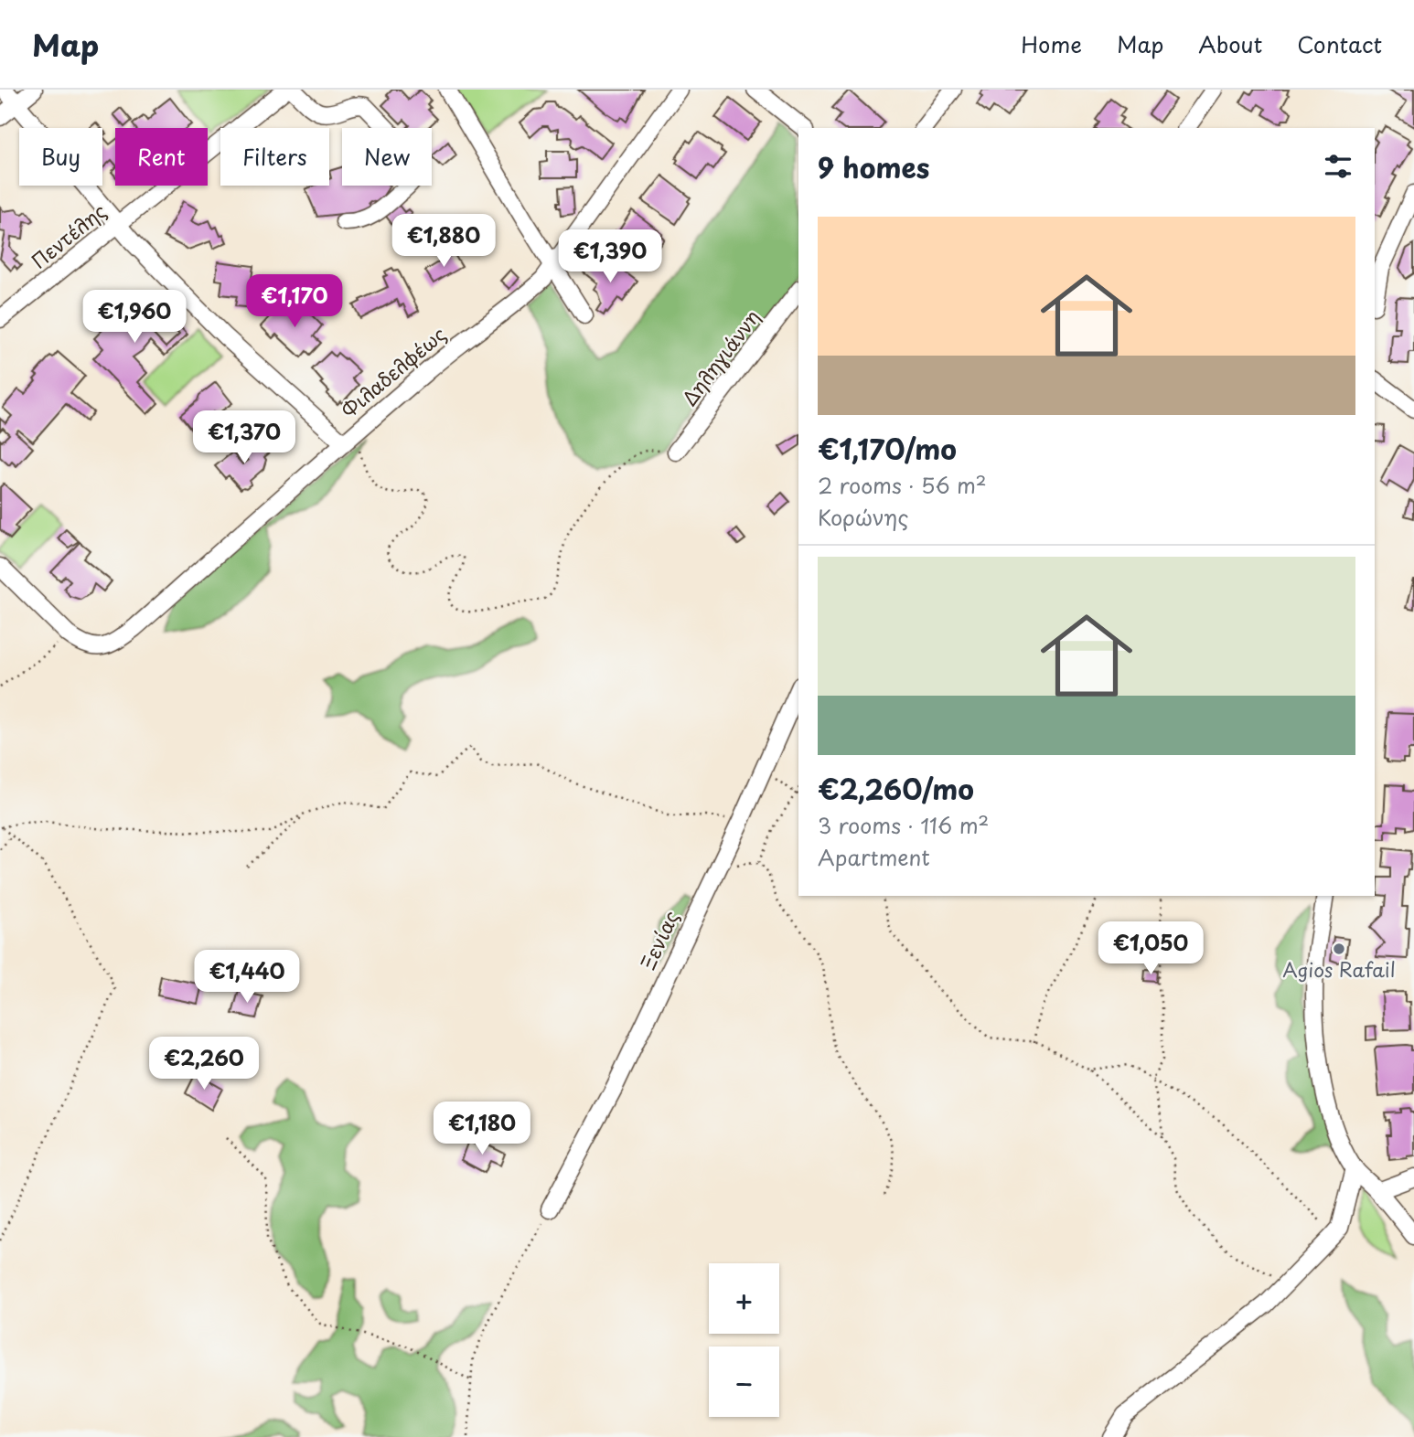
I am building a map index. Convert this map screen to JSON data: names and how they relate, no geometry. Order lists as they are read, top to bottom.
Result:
{
  "streets": {
    "street": [
      "Πεντέλης",
      "Δηληγιάννη",
      "Φιλαδελφέως",
      "Ξενίας"
    ]
  },
  "places": ["Agios Rafail"],
  "page": {
    "header": "Map",
    "nav": [
      "Home",
      "Map",
      "About",
      "Contact"
    ],
    "chip": [
      "Buy",
      "Rent",
      "Filters",
      "New"
    ],
    "heading": "9 homes",
    "list": [
      {
        "name": "€1,170/mo",
        "note": "2 rooms · 56 m² · Κορώνης"
      },
      {
        "name": "€2,260/mo",
        "note": "3 rooms · 116 m² · Apartment"
      }
    ],
    "price": [
      "€1,880",
      "€1,390",
      "€1,170",
      "€1,960",
      "€1,370",
      "€1,050",
      "€1,440",
      "€2,260",
      "€1,180"
    ],
    "map_buttons": ["+", "−"]
  }
}
